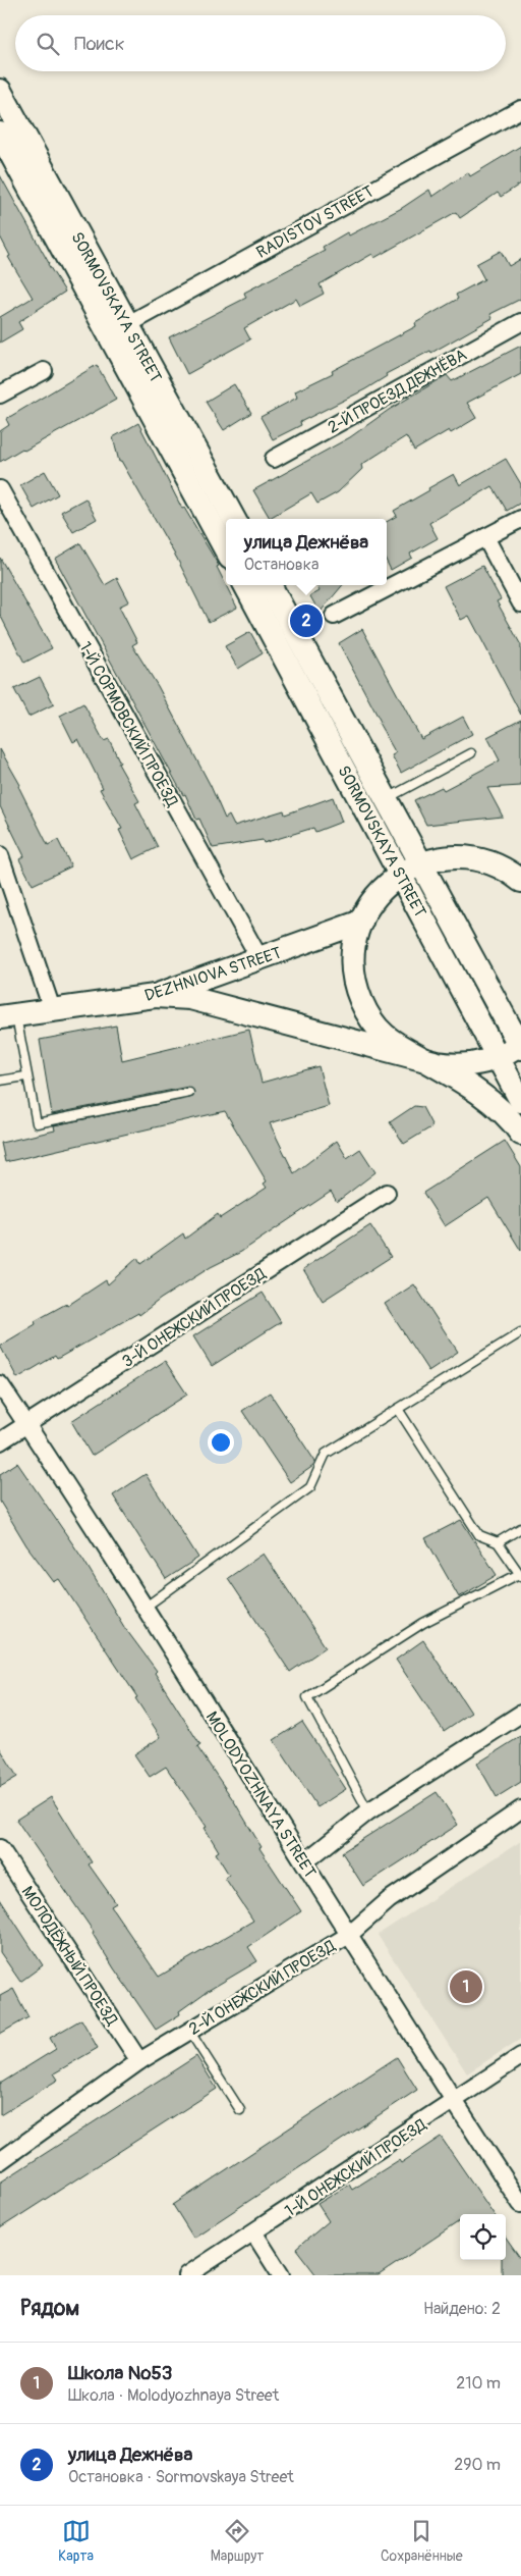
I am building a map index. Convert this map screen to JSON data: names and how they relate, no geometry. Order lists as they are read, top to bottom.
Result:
{
  "streets": {
    "main road": ["SORMOVSKAYA STREET", "DEZHNIOVA STREET"],
    "street": [
      "RADISTOV STREET",
      "2-Й ПРОЕЗД ДЕЖНЁВА",
      "1-Й СОРМОВСКИЙ ПРОЕЗД",
      "3-Й ОНЕЖСКИЙ ПРОЕЗД",
      "MOLODYOZHNAYA STREET",
      "МОЛОДЁЖНЫЙ ПРОЕЗД",
      "2-Й ОНЕЖСКИЙ ПРОЕЗД",
      "1-Й ОНЕЖСКИЙ ПРОЕЗД"
    ]
  },
  "crossings": [
    ["RADISTOV STREET", "SORMOVSKAYA STREET"],
    ["1-Й СОРМОВСКИЙ ПРОЕЗД", "DEZHNIOVA STREET"],
    ["3-Й ОНЕЖСКИЙ ПРОЕЗД", "MOLODYOZHNAYA STREET"],
    ["MOLODYOZHNAYA STREET", "2-Й ОНЕЖСКИЙ ПРОЕЗД"],
    ["MOLODYOZHNAYA STREET", "1-Й ОНЕЖСКИЙ ПРОЕЗД"],
    ["МОЛОДЁЖНЫЙ ПРОЕЗД", "2-Й ОНЕЖСКИЙ ПРОЕЗД"]
  ],
  "page": {
    "search": "Поиск",
    "popup": ["улица Дежнёва", "Остановка"],
    "pins": ["2", "1"],
    "heading": ["Рядом", "Найдено: 2"],
    "list": [
      {
        "mark": "1",
        "name": "Школа №53",
        "note": "Школа · Molodyozhnaya Street",
        "value": "210 m"
      },
      {
        "mark": "2",
        "name": "улица Дежнёва",
        "note": "Остановка · Sormovskaya Street",
        "value": "290 m"
      }
    ],
    "nav": ["Карта", "Маршрут", "Сохранённые"]
  }
}
